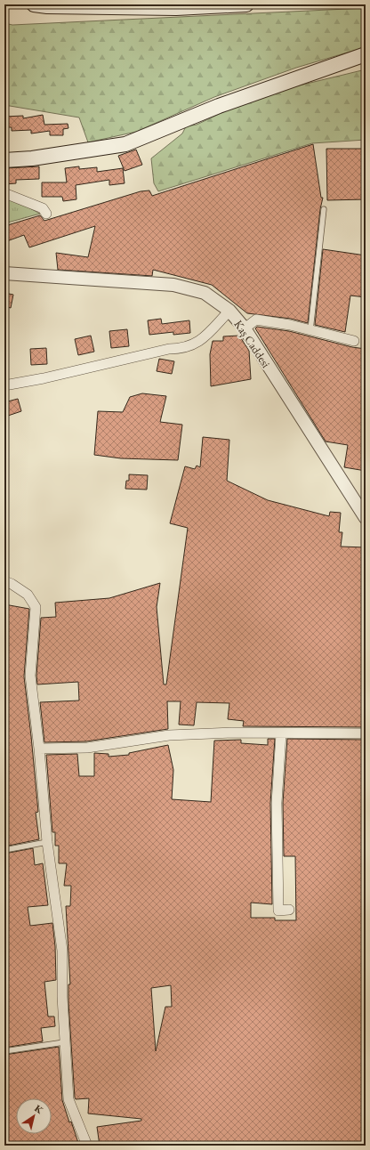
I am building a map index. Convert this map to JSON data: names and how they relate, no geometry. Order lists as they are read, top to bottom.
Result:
{
  "streets": {
    "street": ["Kaş Caddesi"]
  },
  "north": "top right"
}
